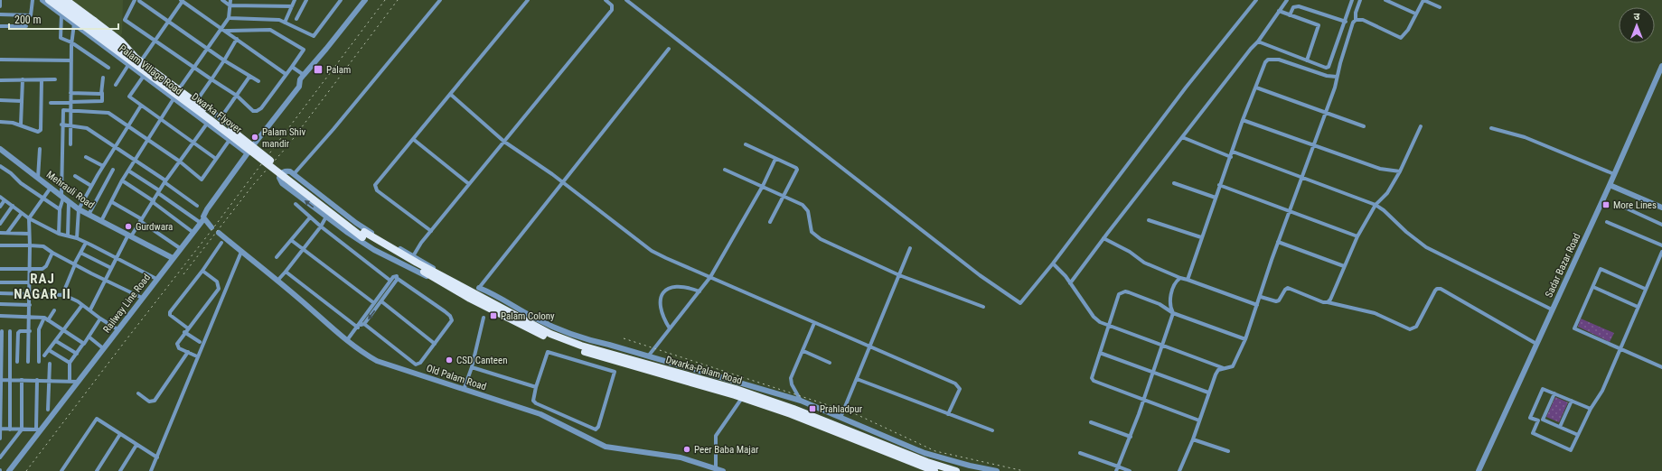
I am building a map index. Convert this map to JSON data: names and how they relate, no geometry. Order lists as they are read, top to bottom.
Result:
{
  "streets": {
    "main road": ["Dwarka Flyover", "Dwarka-Palam Road"],
    "street": [
      "Palam Village Road",
      "Mehrauli Road",
      "Sadar Bazar Road",
      "Railway Line Road",
      "Old Palam Road"
    ]
  },
  "crossings": [
    ["Palam Village Road", "Railway Line Road"],
    ["Dwarka Flyover", "Dwarka-Palam Road"],
    ["Mehrauli Road", "Railway Line Road"]
  ],
  "districts": ["RAJ NAGAR II"],
  "places": {
    "transit": [
      "Palam",
      "More Lines",
      "Palam Colony",
      "Prahladpur"
    ],
    "other": [
      "Palam Shiv mandir",
      "Gurdwara",
      "CSD Canteen",
      "Peer Baba Majar"
    ]
  },
  "scale_bar": "200 m",
  "north": "top"
}
